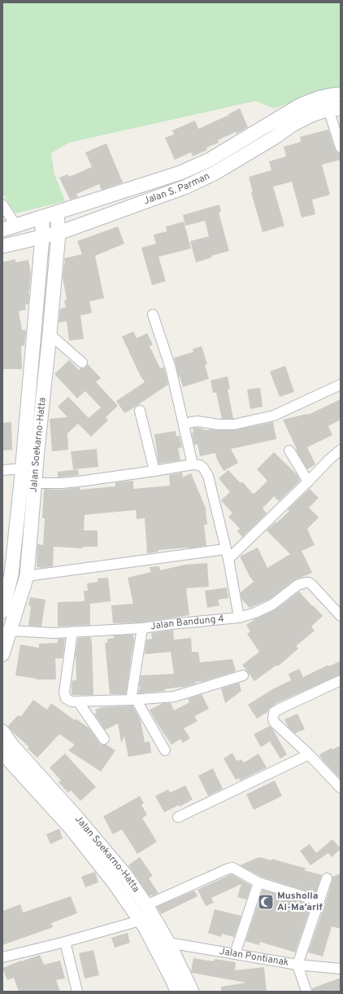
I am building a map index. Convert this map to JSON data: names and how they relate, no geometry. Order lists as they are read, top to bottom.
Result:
{
  "streets": {
    "main road": ["Jalan S. Parman", "Jalan Soekarno-Hatta"],
    "street": ["Jalan Bandung 4", "Jalan Pontianak"]
  },
  "crossings": [
    ["Jalan S. Parman", "Jalan Soekarno-Hatta"],
    ["Jalan Soekarno-Hatta", "Jalan Bandung 4"],
    ["Jalan Soekarno-Hatta", "Jalan Pontianak"]
  ],
  "places": {
    "mosque": ["Musholla Al-Ma'arif"]
  }
}
